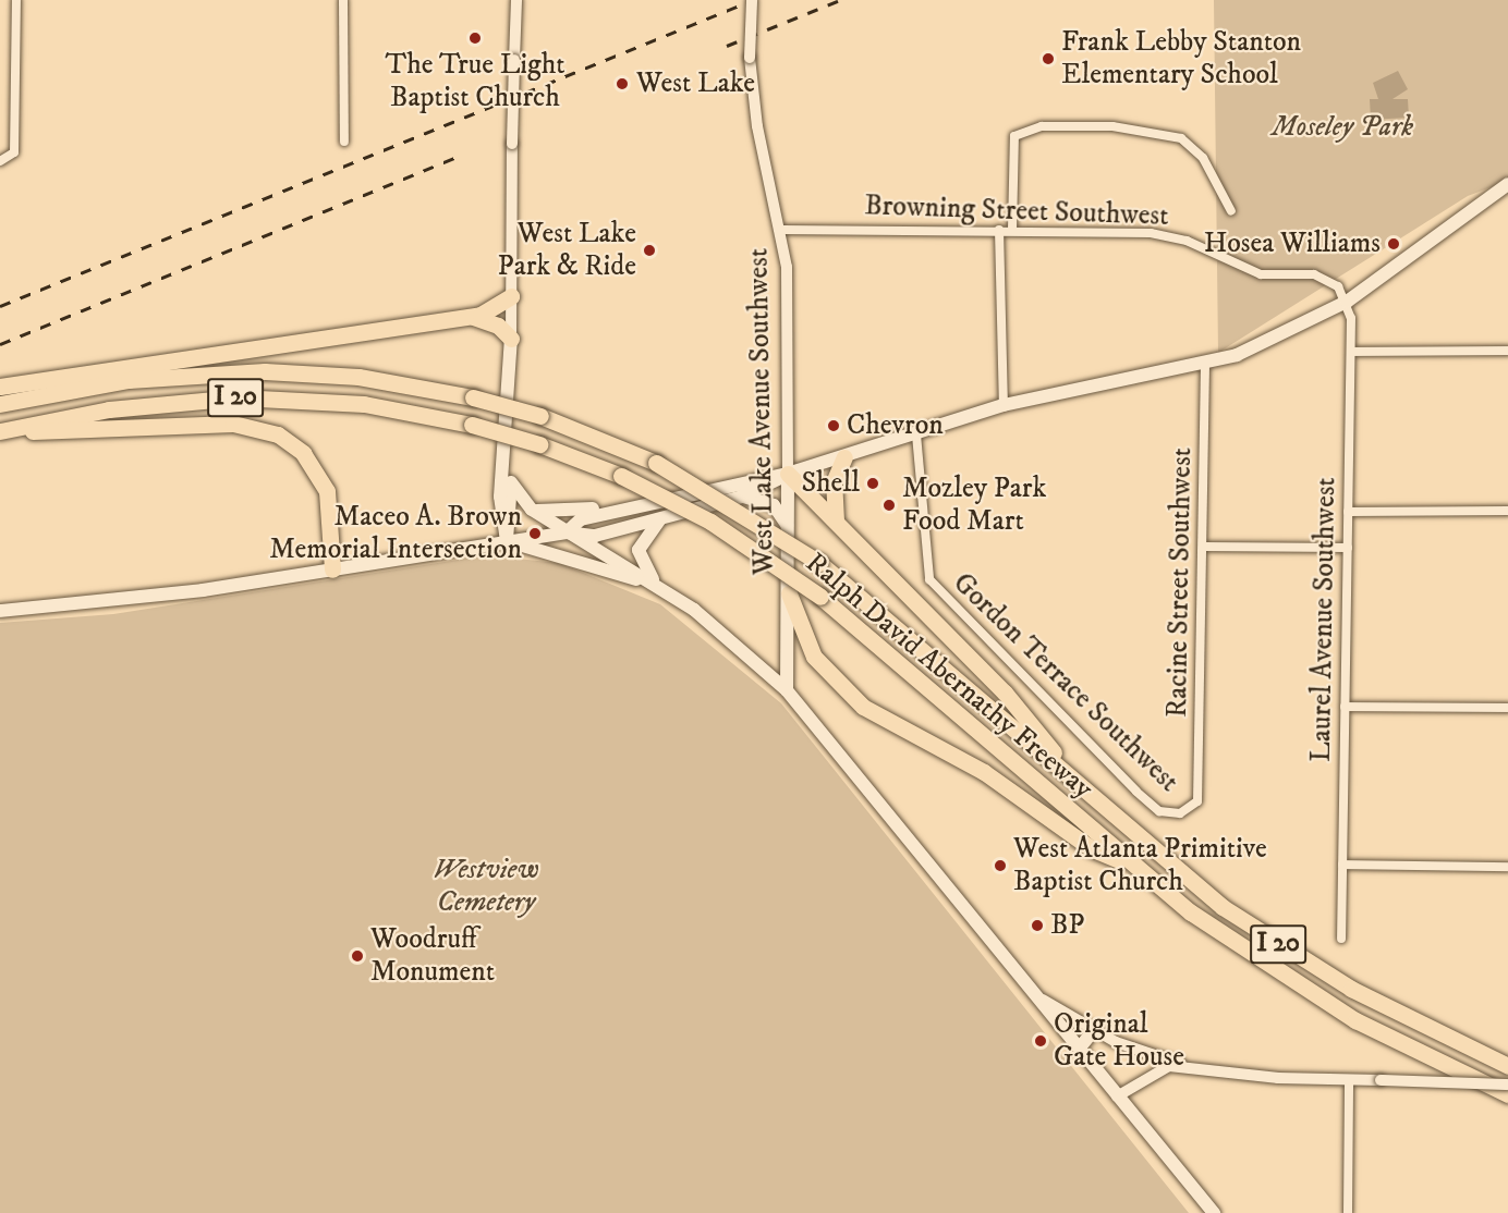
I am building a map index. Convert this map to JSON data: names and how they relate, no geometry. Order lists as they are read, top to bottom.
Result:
{
  "streets": {
    "highway": ["I 20", "Ralph David Abernathy Freeway"],
    "main road": ["West Lake Avenue Southwest"],
    "street": [
      "Browning Street Southwest",
      "Racine Street Southwest",
      "Laurel Avenue Southwest",
      "Gordon Terrace Southwest"
    ]
  },
  "crossings": [
    ["Browning Street Southwest", "West Lake Avenue Southwest"],
    ["Browning Street Southwest", "Laurel Avenue Southwest"],
    ["Racine Street Southwest", "Gordon Terrace Southwest"]
  ],
  "parks": ["Moseley Park", "Westview Cemetery"],
  "places": [
    "The True Light Baptist Church",
    "Frank Lebby Stanton Elementary School",
    "West Lake",
    "Hosea Williams",
    "West Lake Park & Ride",
    "Chevron",
    "Shell",
    "Mozley Park Food Mart",
    "Maceo A. Brown Memorial Intersection",
    "West Atlanta Primitive Baptist Church",
    "BP",
    "Woodruff Monument",
    "Original Gate House"
  ]
}
